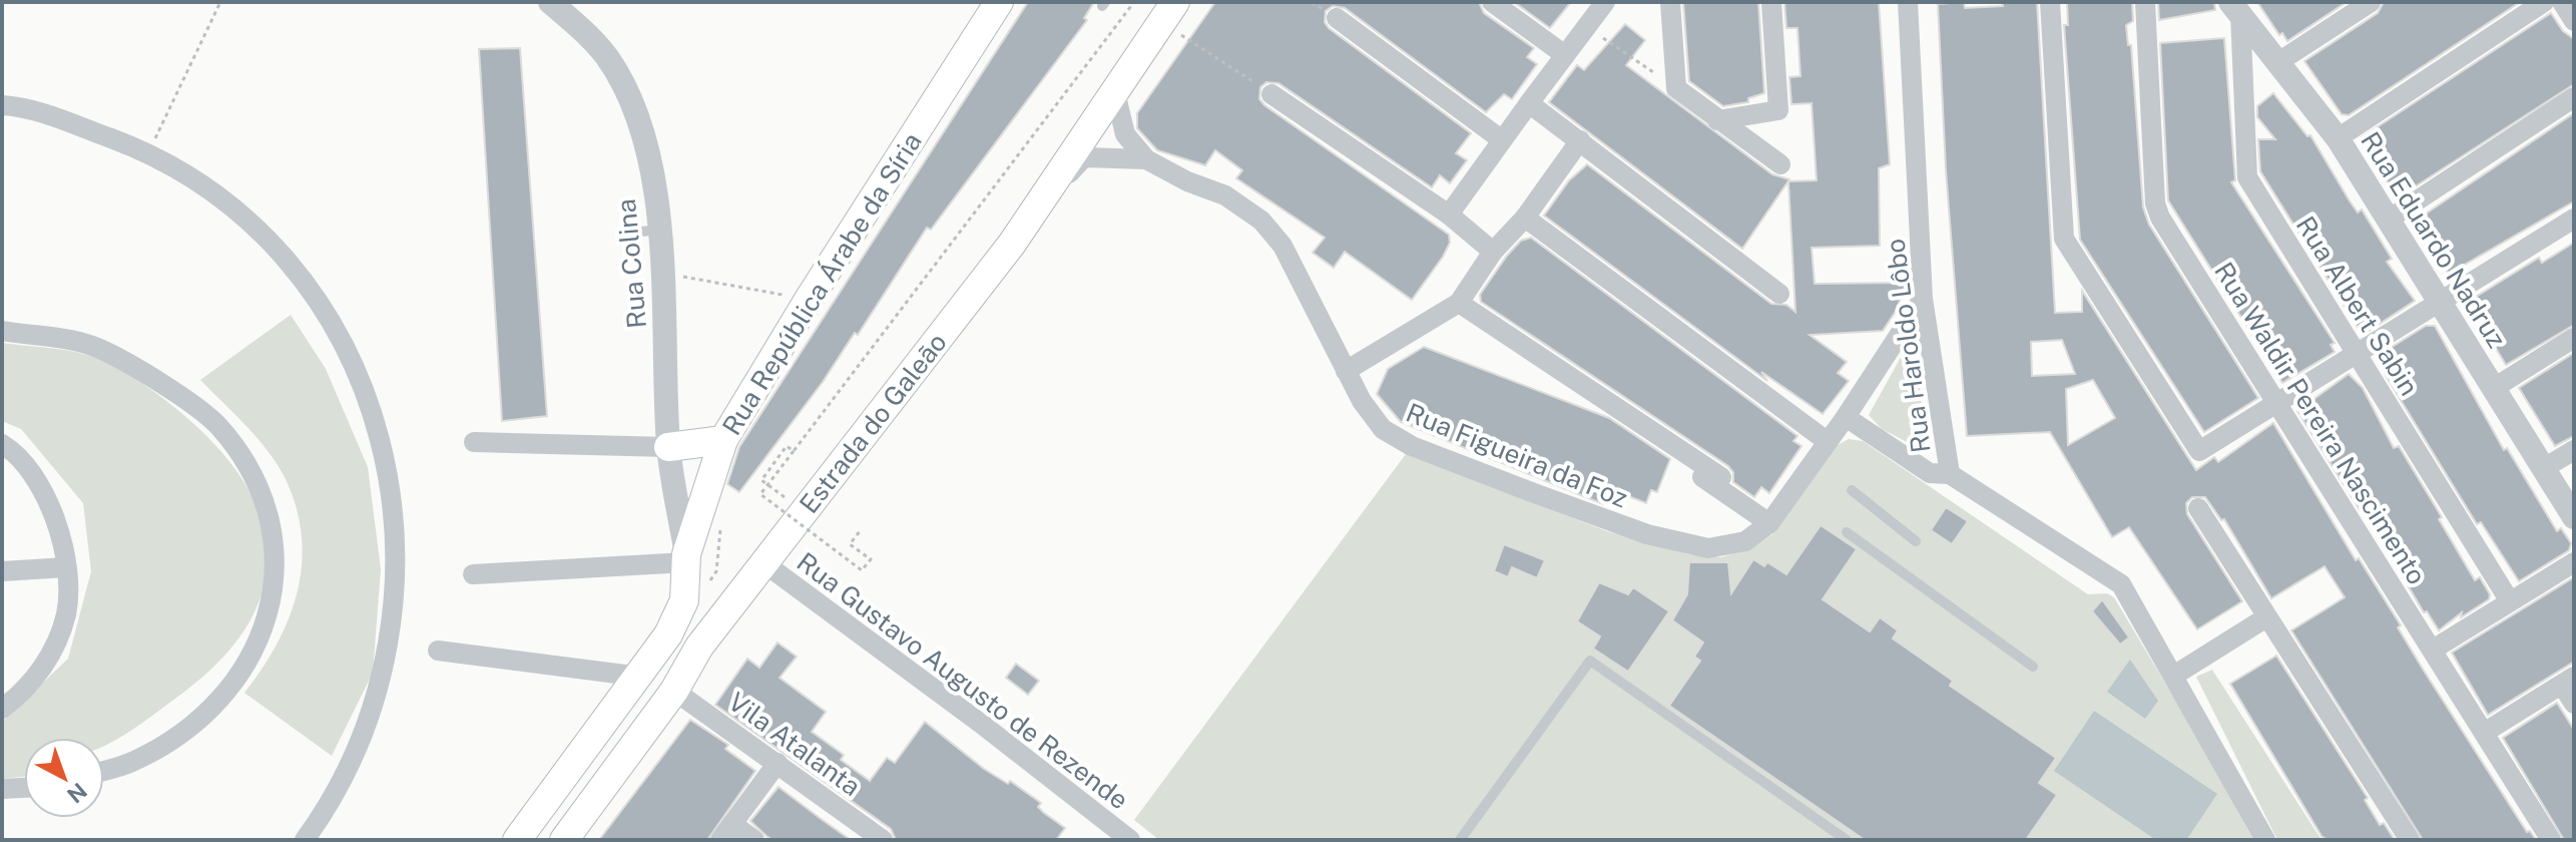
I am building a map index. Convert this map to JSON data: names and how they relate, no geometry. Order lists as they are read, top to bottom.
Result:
{
  "streets": {
    "main road": ["Rua República Árabe da Síria", "Estrada do Galeão"],
    "street": [
      "Rua Eduardo Nadruz",
      "Rua Colina",
      "Rua Albert Sabin",
      "Rua Haroldo Lôbo",
      "Rua Waldir Pereira Nascimento",
      "Rua Figueira da Foz",
      "Rua Gustavo Augusto de Rezende",
      "Vila Atalanta"
    ]
  },
  "crossings": [
    ["Rua Eduardo Nadruz", "Rua Albert Sabin"],
    ["Rua Colina", "Rua República Árabe da Síria"],
    ["Rua Haroldo Lôbo", "Rua Figueira da Foz"],
    ["Estrada do Galeão", "Rua Figueira da Foz"],
    ["Estrada do Galeão", "Rua Gustavo Augusto de Rezende"],
    ["Estrada do Galeão", "Vila Atalanta"]
  ],
  "north": "bottom right"
}
